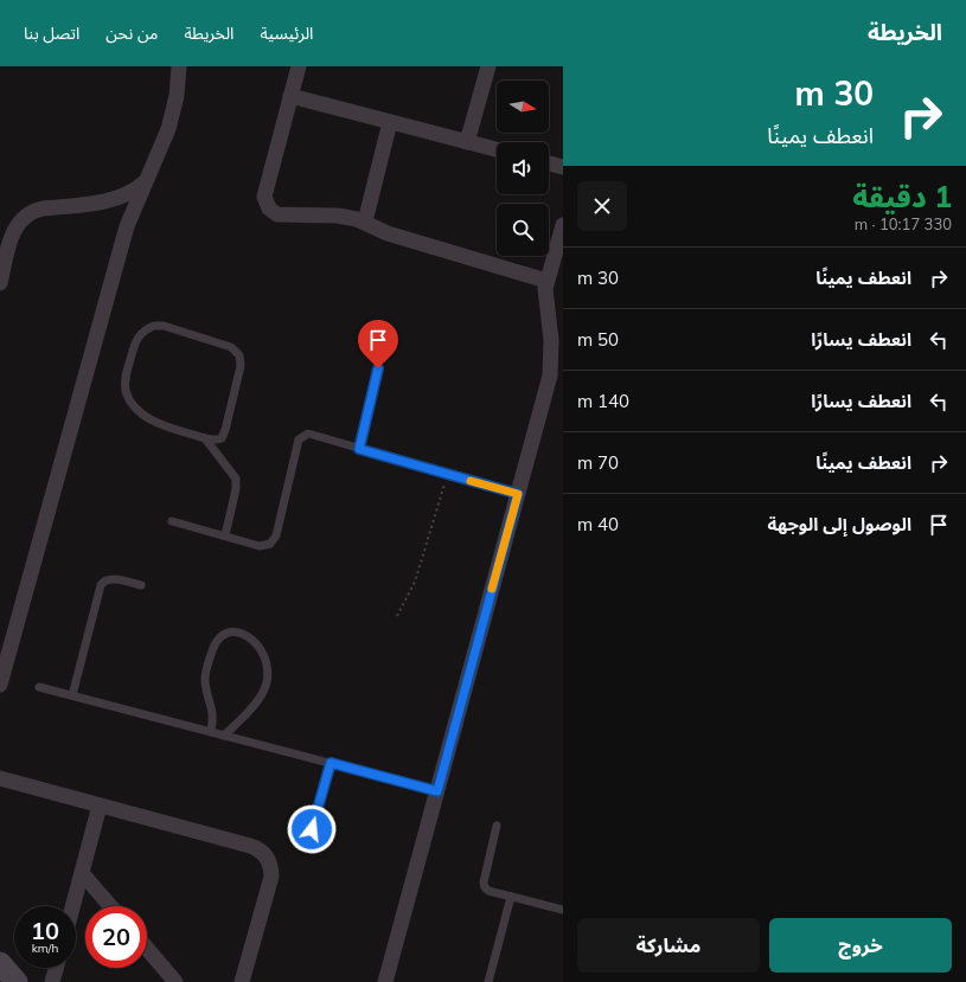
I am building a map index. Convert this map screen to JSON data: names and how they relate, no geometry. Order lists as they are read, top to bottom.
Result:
{
  "north": "right",
  "page": {
    "header": "الخريطة",
    "nav": [
      "الرئيسية",
      "الخريطة",
      "من نحن",
      "اتصل بنا"
    ],
    "turn": ["30 m", "انعطف يمينًا"],
    "heading": ["1 دقيقة", "330 m · 10:17"],
    "list": [
      {
        "name": "انعطف يمينًا",
        "value": "30 m"
      },
      {
        "name": "انعطف يسارًا",
        "value": "50 m"
      },
      {
        "name": "انعطف يسارًا",
        "value": "140 m"
      },
      {
        "name": "انعطف يمينًا",
        "value": "70 m"
      },
      {
        "name": "الوصول إلى الوجهة",
        "value": "40 m"
      }
    ],
    "speed": "10 km/h",
    "limit": "20",
    "buttons": ["خروج", "مشاركة"]
  }
}
